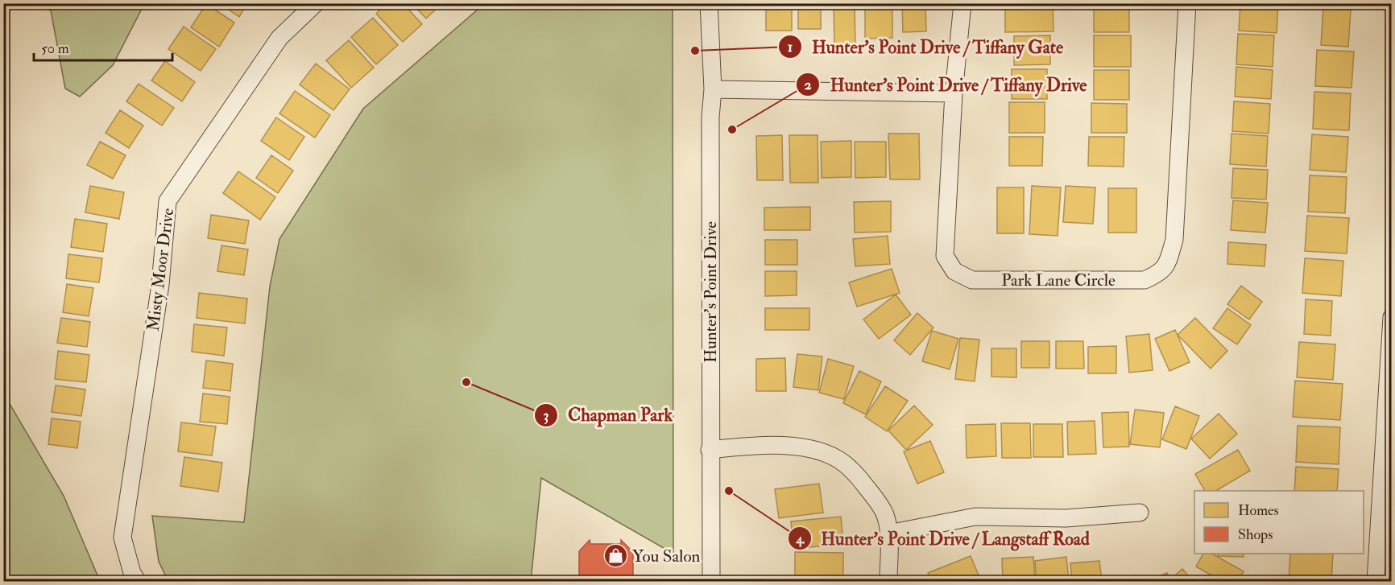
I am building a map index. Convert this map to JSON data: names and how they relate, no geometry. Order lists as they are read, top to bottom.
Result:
{
  "streets": {
    "street": ["Misty Moor Drive", "Park Lane Circle", "Hunter's Point Drive"]
  },
  "places": {
    "other": [
      "Hunter's Point Drive / Tiffany Gate",
      "Hunter's Point Drive / Tiffany Drive",
      "Chapman Park",
      "Hunter's Point Drive / Langstaff Road"
    ],
    "shop": ["You Salon"]
  },
  "legend": ["Homes", "Shops"],
  "scale_bar": "50 m"
}
